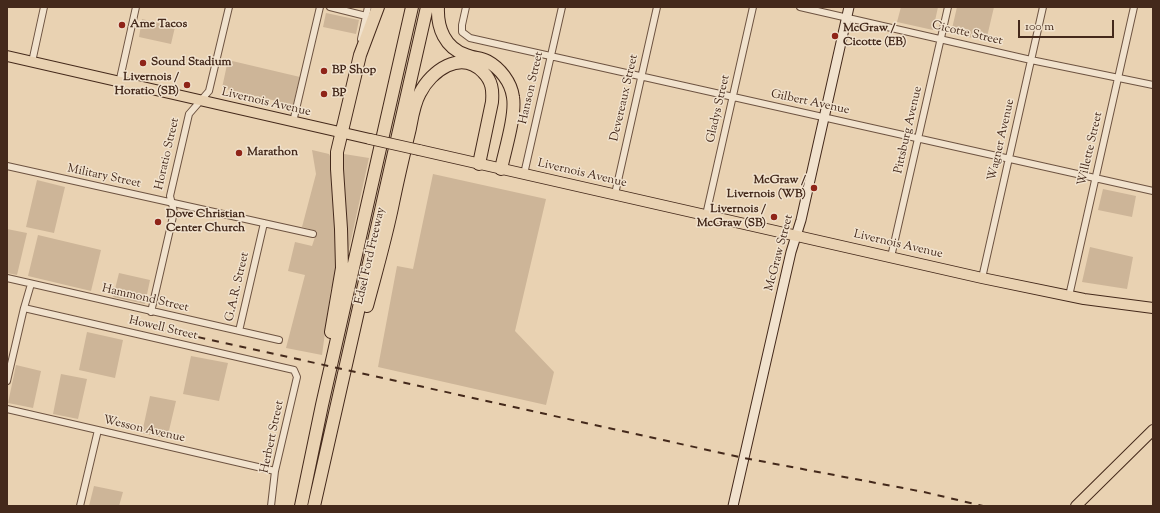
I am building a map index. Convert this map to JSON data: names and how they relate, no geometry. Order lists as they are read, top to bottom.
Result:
{
  "streets": {
    "highway": ["Edsel Ford Freeway"],
    "main road": ["Livernois Avenue"],
    "street": [
      "Cicotte Street",
      "Hanson Street",
      "Devereaux Street",
      "Gilbert Avenue",
      "Gladys Street",
      "Pittsburg Avenue",
      "Wagner Avenue",
      "Willette Street",
      "Horatio Street",
      "Military Street",
      "McGraw Street",
      "G.A.R. Street",
      "Hammond Street",
      "Howell Street",
      "Wesson Avenue",
      "Herbert Street"
    ]
  },
  "crossings": [
    ["Cicotte Street", "Pittsburg Avenue"],
    ["Cicotte Street", "Wagner Avenue"],
    ["Cicotte Street", "Willette Street"],
    ["Cicotte Street", "McGraw Street"],
    ["Hanson Street", "Livernois Avenue"],
    ["Hanson Street", "Gilbert Avenue"],
    ["Devereaux Street", "Livernois Avenue"],
    ["Devereaux Street", "Gilbert Avenue"],
    ["Livernois Avenue", "Gladys Street"],
    ["Livernois Avenue", "Pittsburg Avenue"],
    ["Livernois Avenue", "Wagner Avenue"],
    ["Livernois Avenue", "Willette Street"],
    ["Livernois Avenue", "Horatio Street"],
    ["Livernois Avenue", "McGraw Street"],
    ["Gilbert Avenue", "Gladys Street"],
    ["Gilbert Avenue", "Pittsburg Avenue"],
    ["Gilbert Avenue", "Wagner Avenue"],
    ["Gilbert Avenue", "Willette Street"],
    ["Gilbert Avenue", "McGraw Street"],
    ["Horatio Street", "Military Street"],
    ["Horatio Street", "Hammond Street"],
    ["Military Street", "G.A.R. Street"],
    ["G.A.R. Street", "Hammond Street"],
    ["Howell Street", "Herbert Street"],
    ["Wesson Avenue", "Herbert Street"]
  ],
  "places": [
    "Ame Tacos",
    "McGraw / Cicotte (EB)",
    "Sound Stadium",
    "BP Shop",
    "Livernois / Horatio (SB)",
    "BP",
    "Marathon",
    "McGraw / Livernois (WB)",
    "Livernois / McGraw (SB)",
    "Dove Christian Center Church"
  ],
  "scale_bar": "100 m"
}
